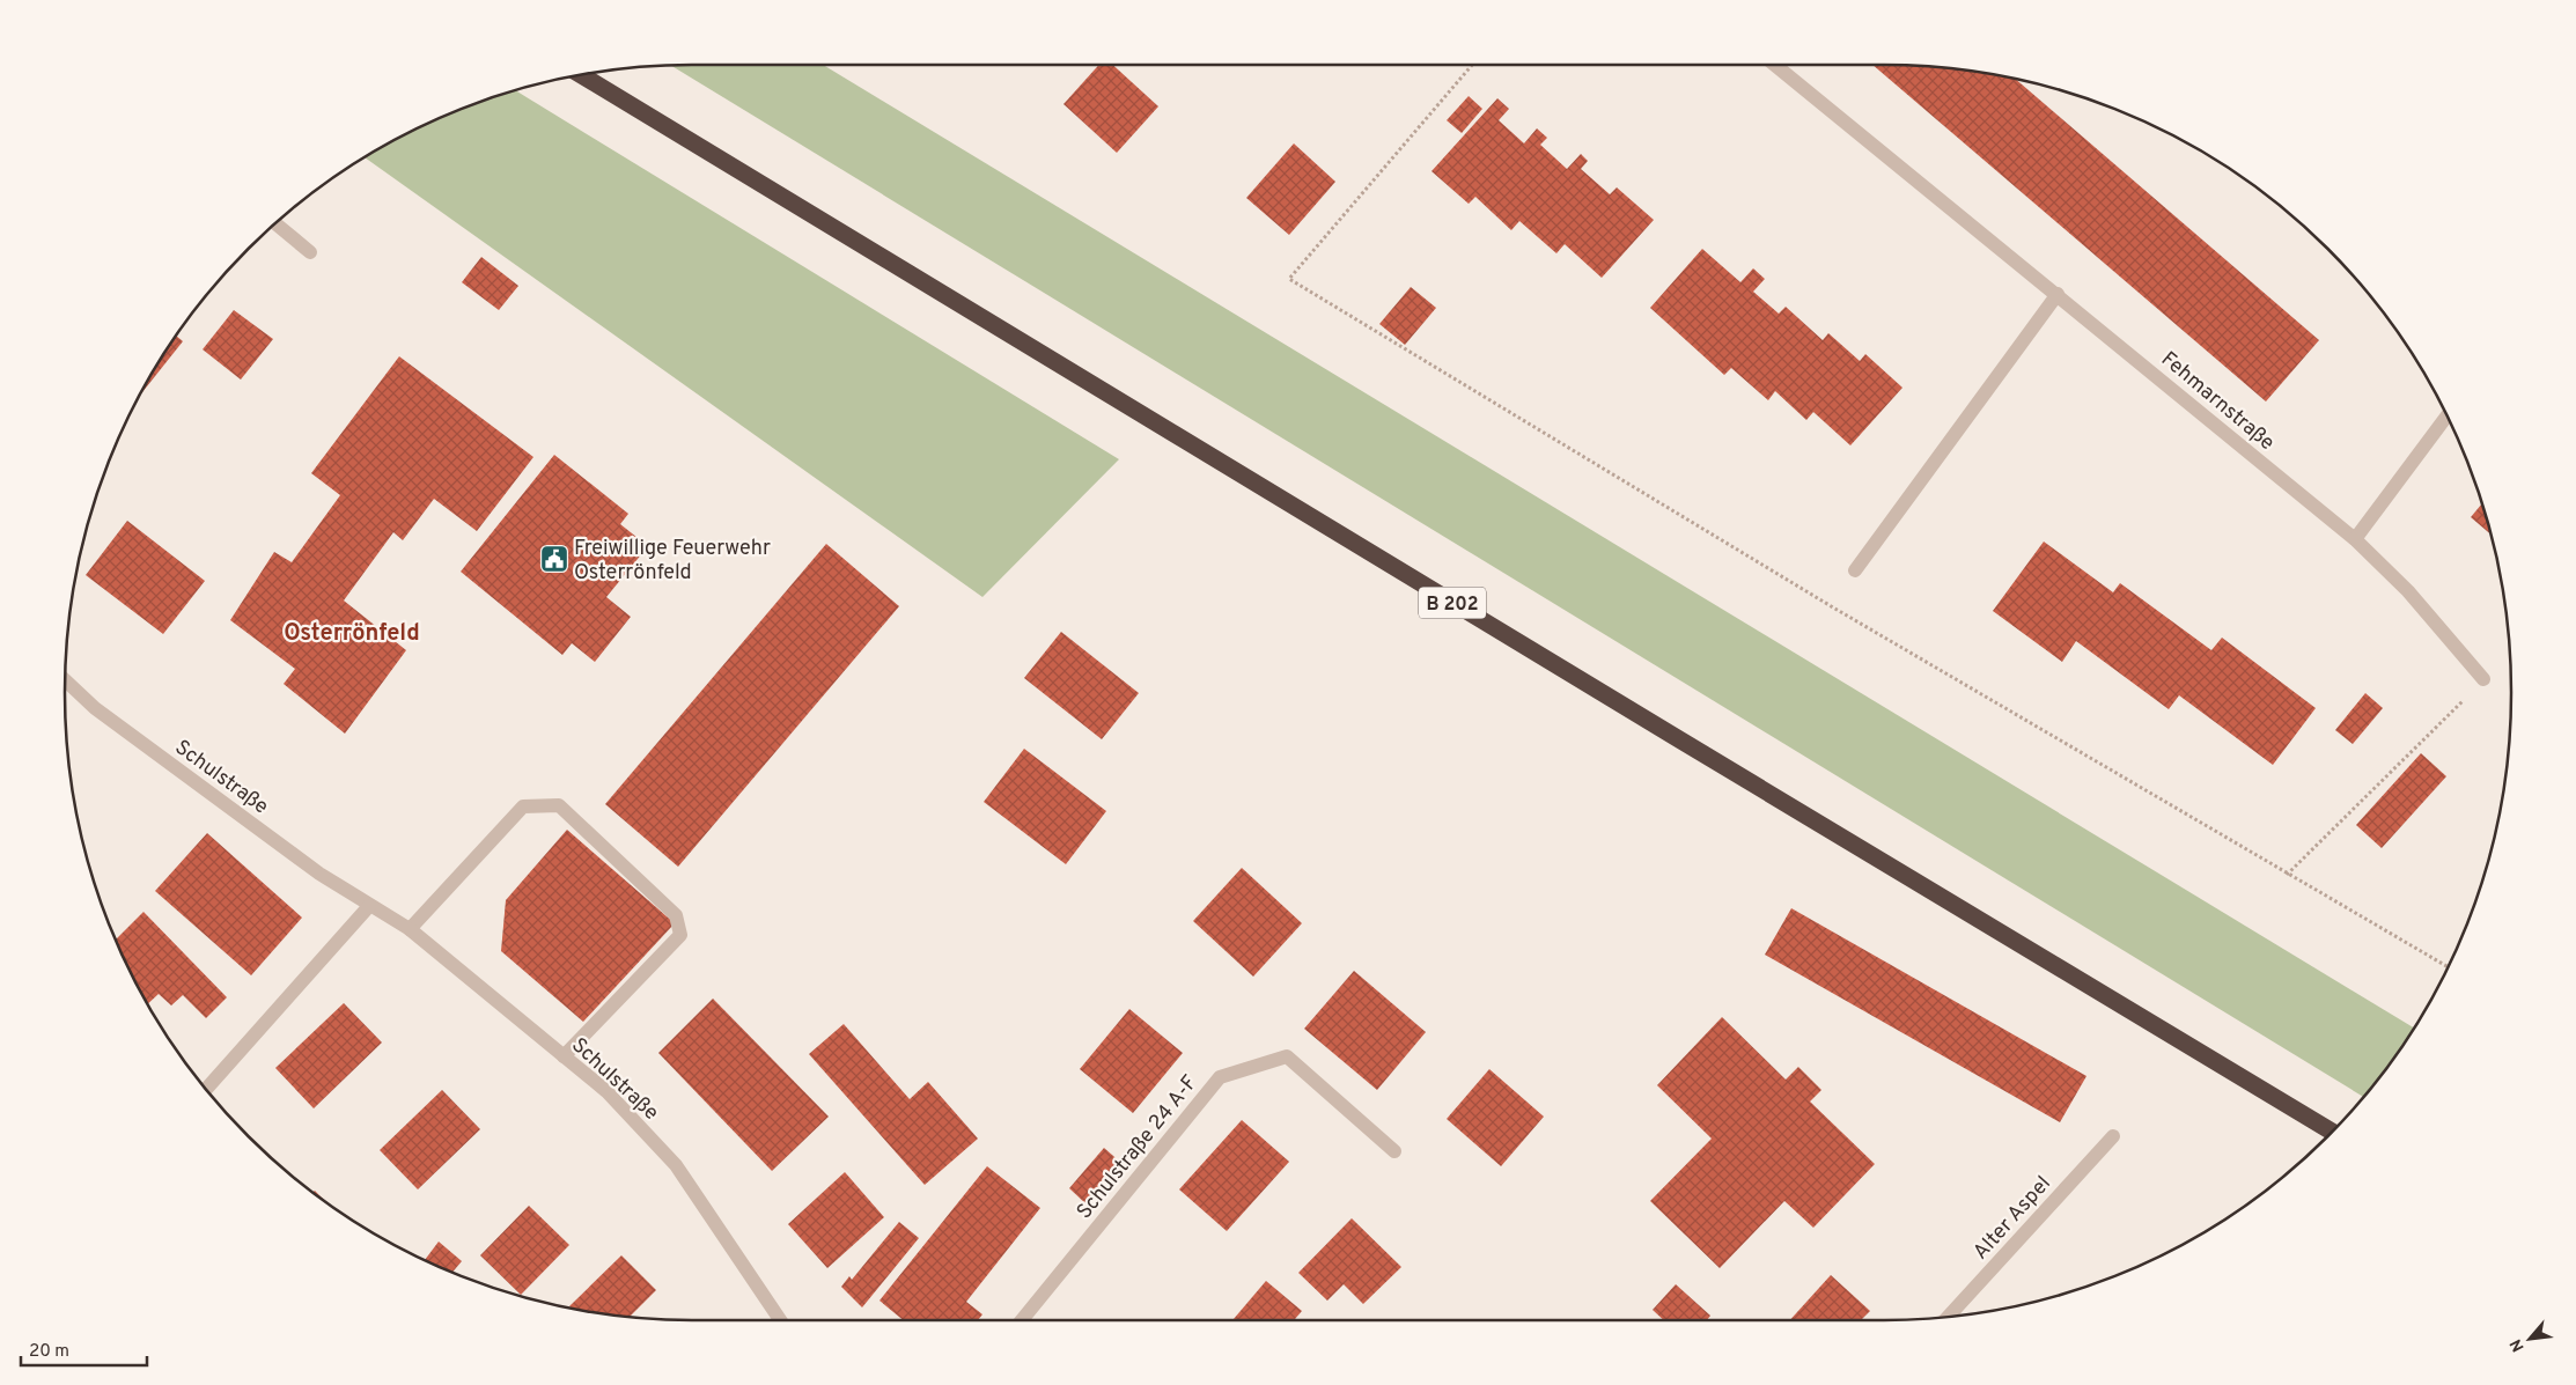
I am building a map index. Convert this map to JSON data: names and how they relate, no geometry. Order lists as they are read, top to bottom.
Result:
{
  "streets": {
    "highway": ["B 202"],
    "street": [
      "Fehmarnstraße",
      "Schulstraße",
      "Schulstraße 24 A-F",
      "Alter Aspel"
    ]
  },
  "districts": ["Osterrönfeld"],
  "places": {
    "public building": ["Freiwillige Feuerwehr Osterrönfeld"]
  },
  "scale_bar": "20 m",
  "north": "bottom left"
}
